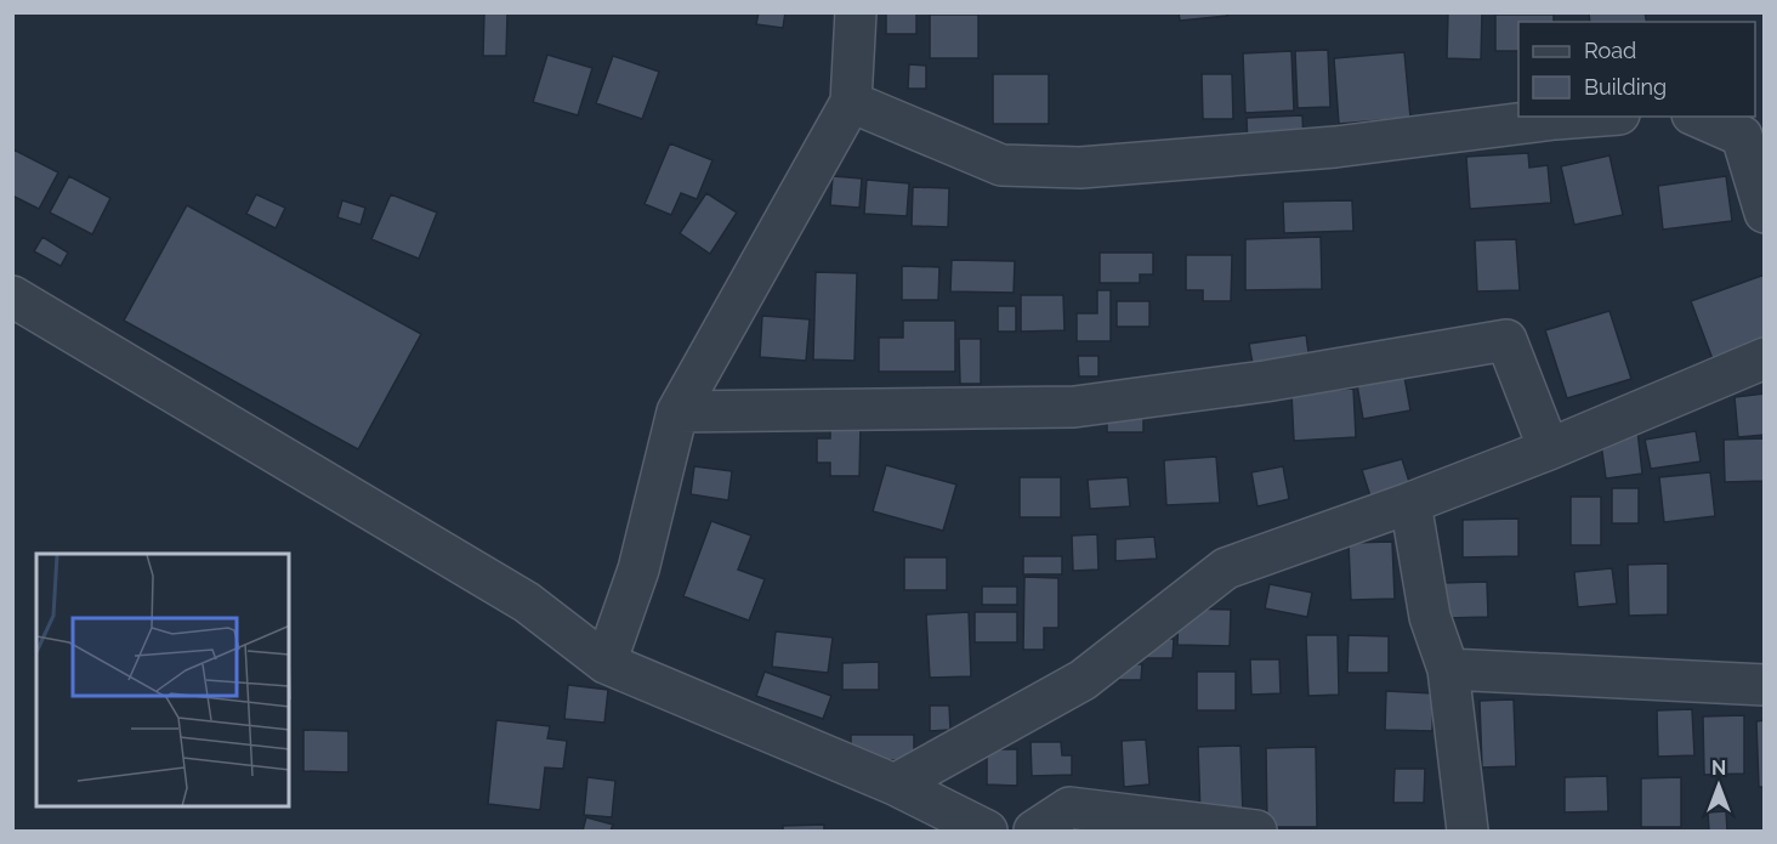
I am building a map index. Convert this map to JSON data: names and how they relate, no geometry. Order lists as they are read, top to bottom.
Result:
{
  "legend": ["Road", "Building"],
  "north": "top"
}
